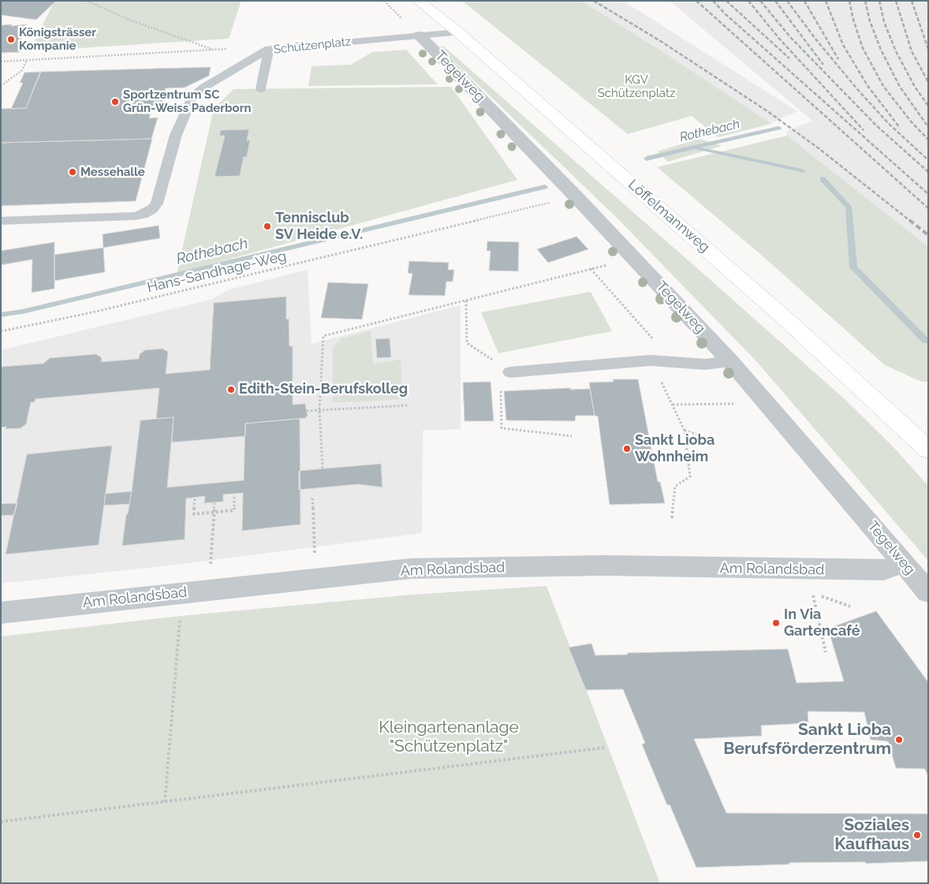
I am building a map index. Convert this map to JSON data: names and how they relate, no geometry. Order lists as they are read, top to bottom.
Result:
{
  "streets": {
    "street": ["Tegelweg", "Löffelmannweg", "Am Rolandsbad"],
    "lane": ["Schützenplatz"],
    "path": ["Hans-Sandhage-Weg"]
  },
  "crossings": [
    ["Schützenplatz", "Tegelweg"],
    ["Schützenplatz", "Löffelmannweg"],
    ["Tegelweg", "Hans-Sandhage-Weg"],
    ["Tegelweg", "Am Rolandsbad"]
  ],
  "water": ["Rothebach"],
  "parks": ["KGV Schützenplatz", "Kleingartenanlage \"Schützenplatz\""],
  "places": [
    "Königsträsser Kompanie",
    "Sportzentrum SC Grün-Weiss Paderborn",
    "Messehalle",
    "Tennisclub SV Heide e.V.",
    "Edith-Stein-Berufskolleg",
    "Sankt Lioba Wohnheim",
    "In Via Gartencafé",
    "Sankt Lioba Berufsförderzentrum",
    "Soziales Kaufhaus"
  ]
}
